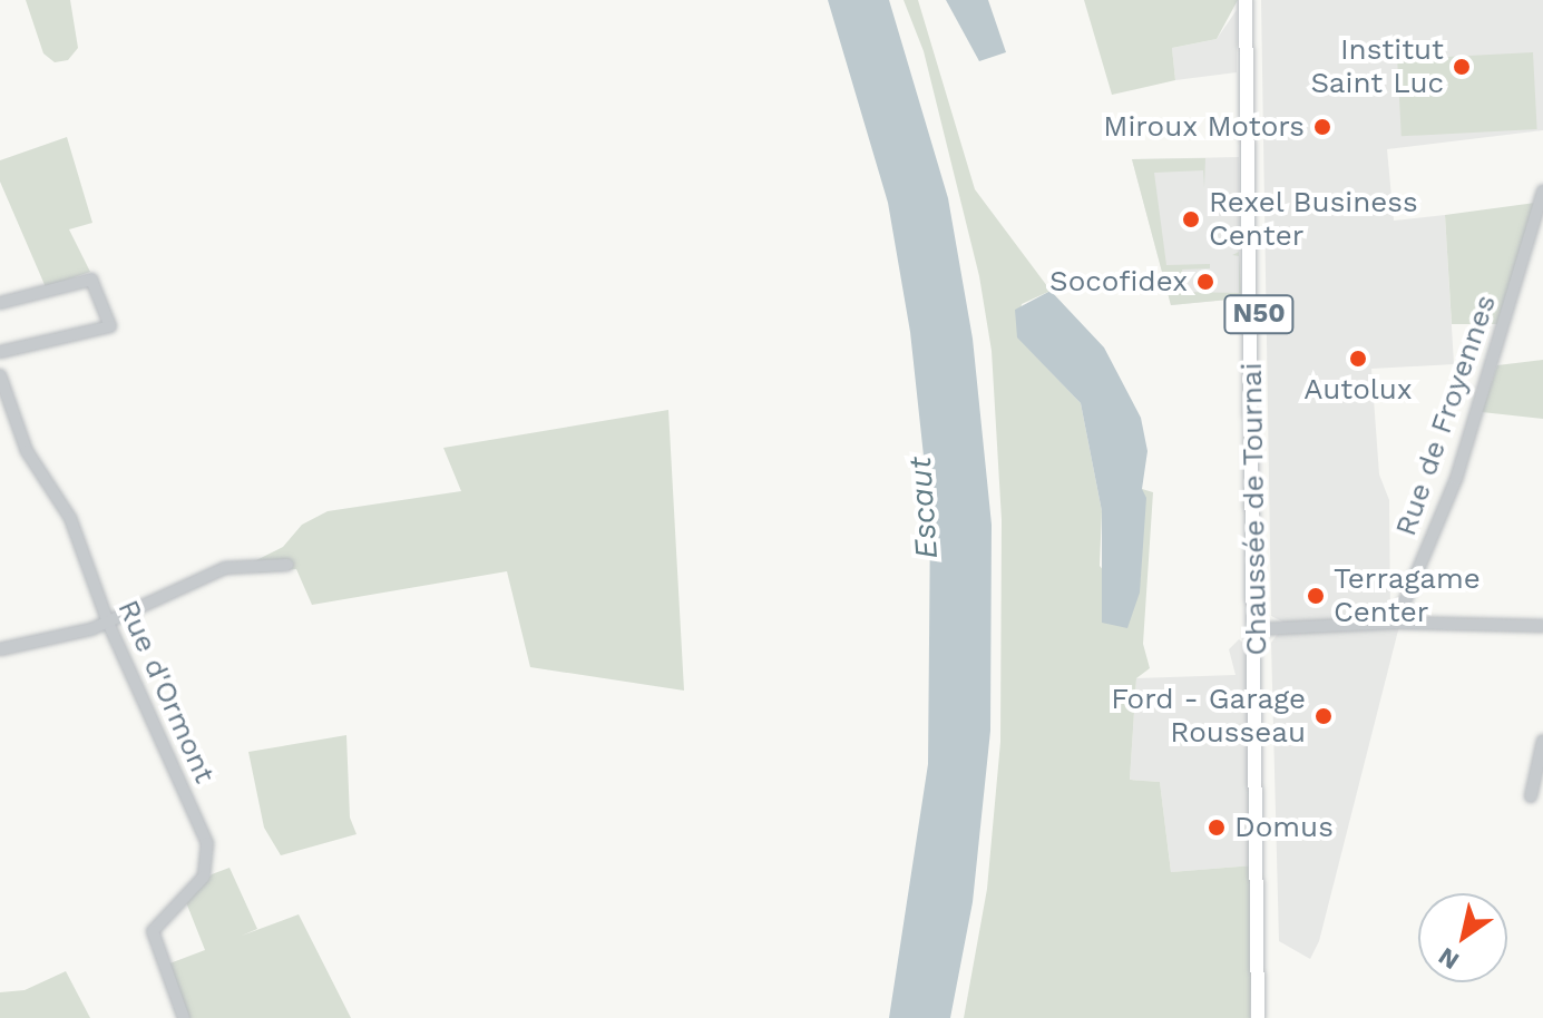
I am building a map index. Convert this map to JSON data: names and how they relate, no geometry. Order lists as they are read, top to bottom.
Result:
{
  "streets": {
    "main road": ["N50", "Chaussée de Tournai"],
    "street": ["Rue de Froyennes", "Rue d'Ormont"]
  },
  "water": ["Escaut"],
  "places": [
    "Institut Saint Luc",
    "Miroux Motors",
    "Rexel Business Center",
    "Socofidex",
    "Autolux",
    "Terragame Center",
    "Ford - Garage Rousseau",
    "Domus"
  ],
  "north": "bottom left"
}
